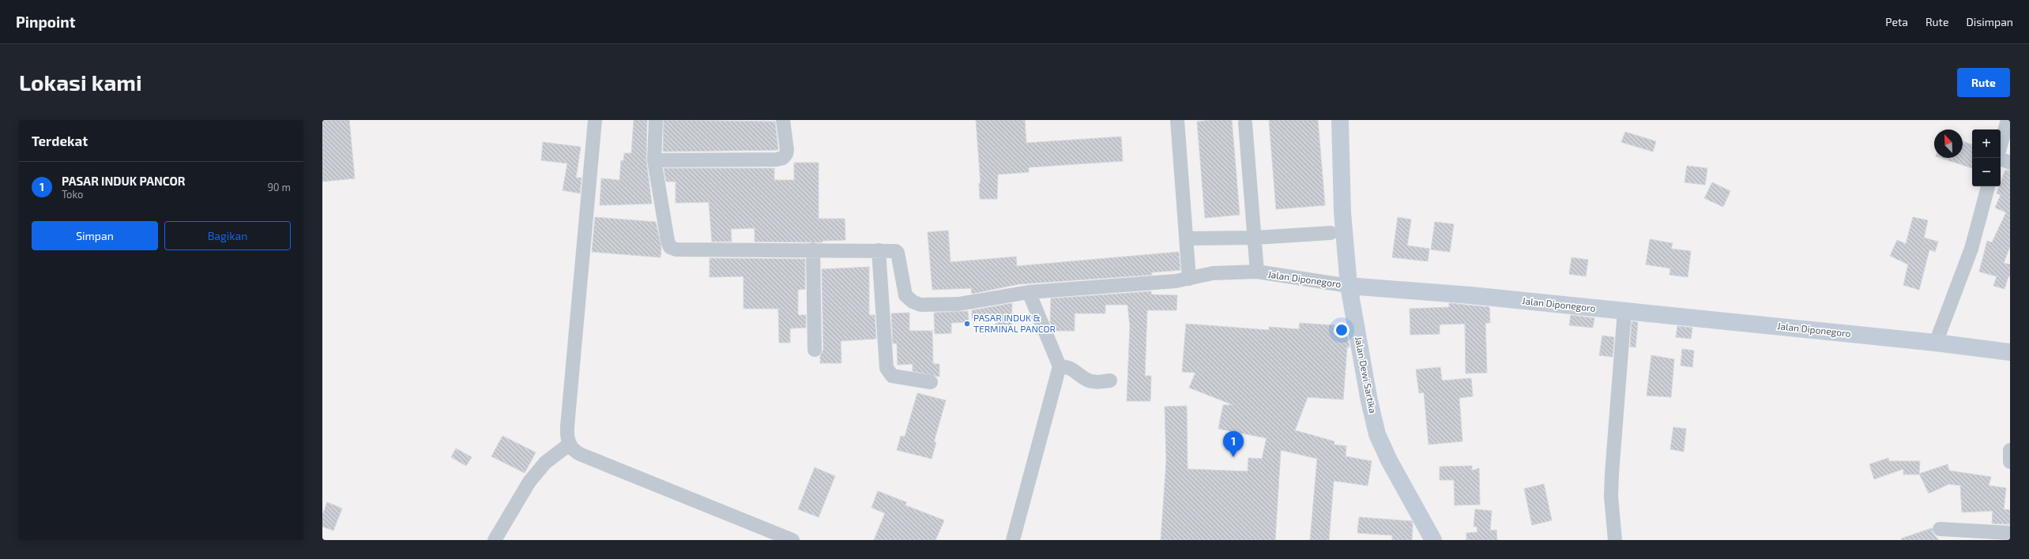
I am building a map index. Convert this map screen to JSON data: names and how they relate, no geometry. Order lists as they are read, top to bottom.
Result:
{
  "streets": {
    "street": ["Jalan Diponegoro", "Jalan Dewi Sartika"]
  },
  "crossings": [
    ["Jalan Diponegoro", "Jalan Dewi Sartika"]
  ],
  "places": ["PASAR INDUK & TERMINAL PANCOR"],
  "north": "top left",
  "page": {
    "header": "Pinpoint",
    "nav": ["Peta", "Rute", "Disimpan"],
    "buttons": [
      "Rute",
      ["Simpan", "Bagikan"]
    ],
    "title": "Lokasi kami",
    "heading": "Terdekat",
    "map_buttons": ["+", "−"],
    "list": [
      {
        "mark": "1",
        "name": "PASAR INDUK PANCOR",
        "note": "Toko",
        "value": "90 m"
      }
    ],
    "pins": "1"
  }
}
